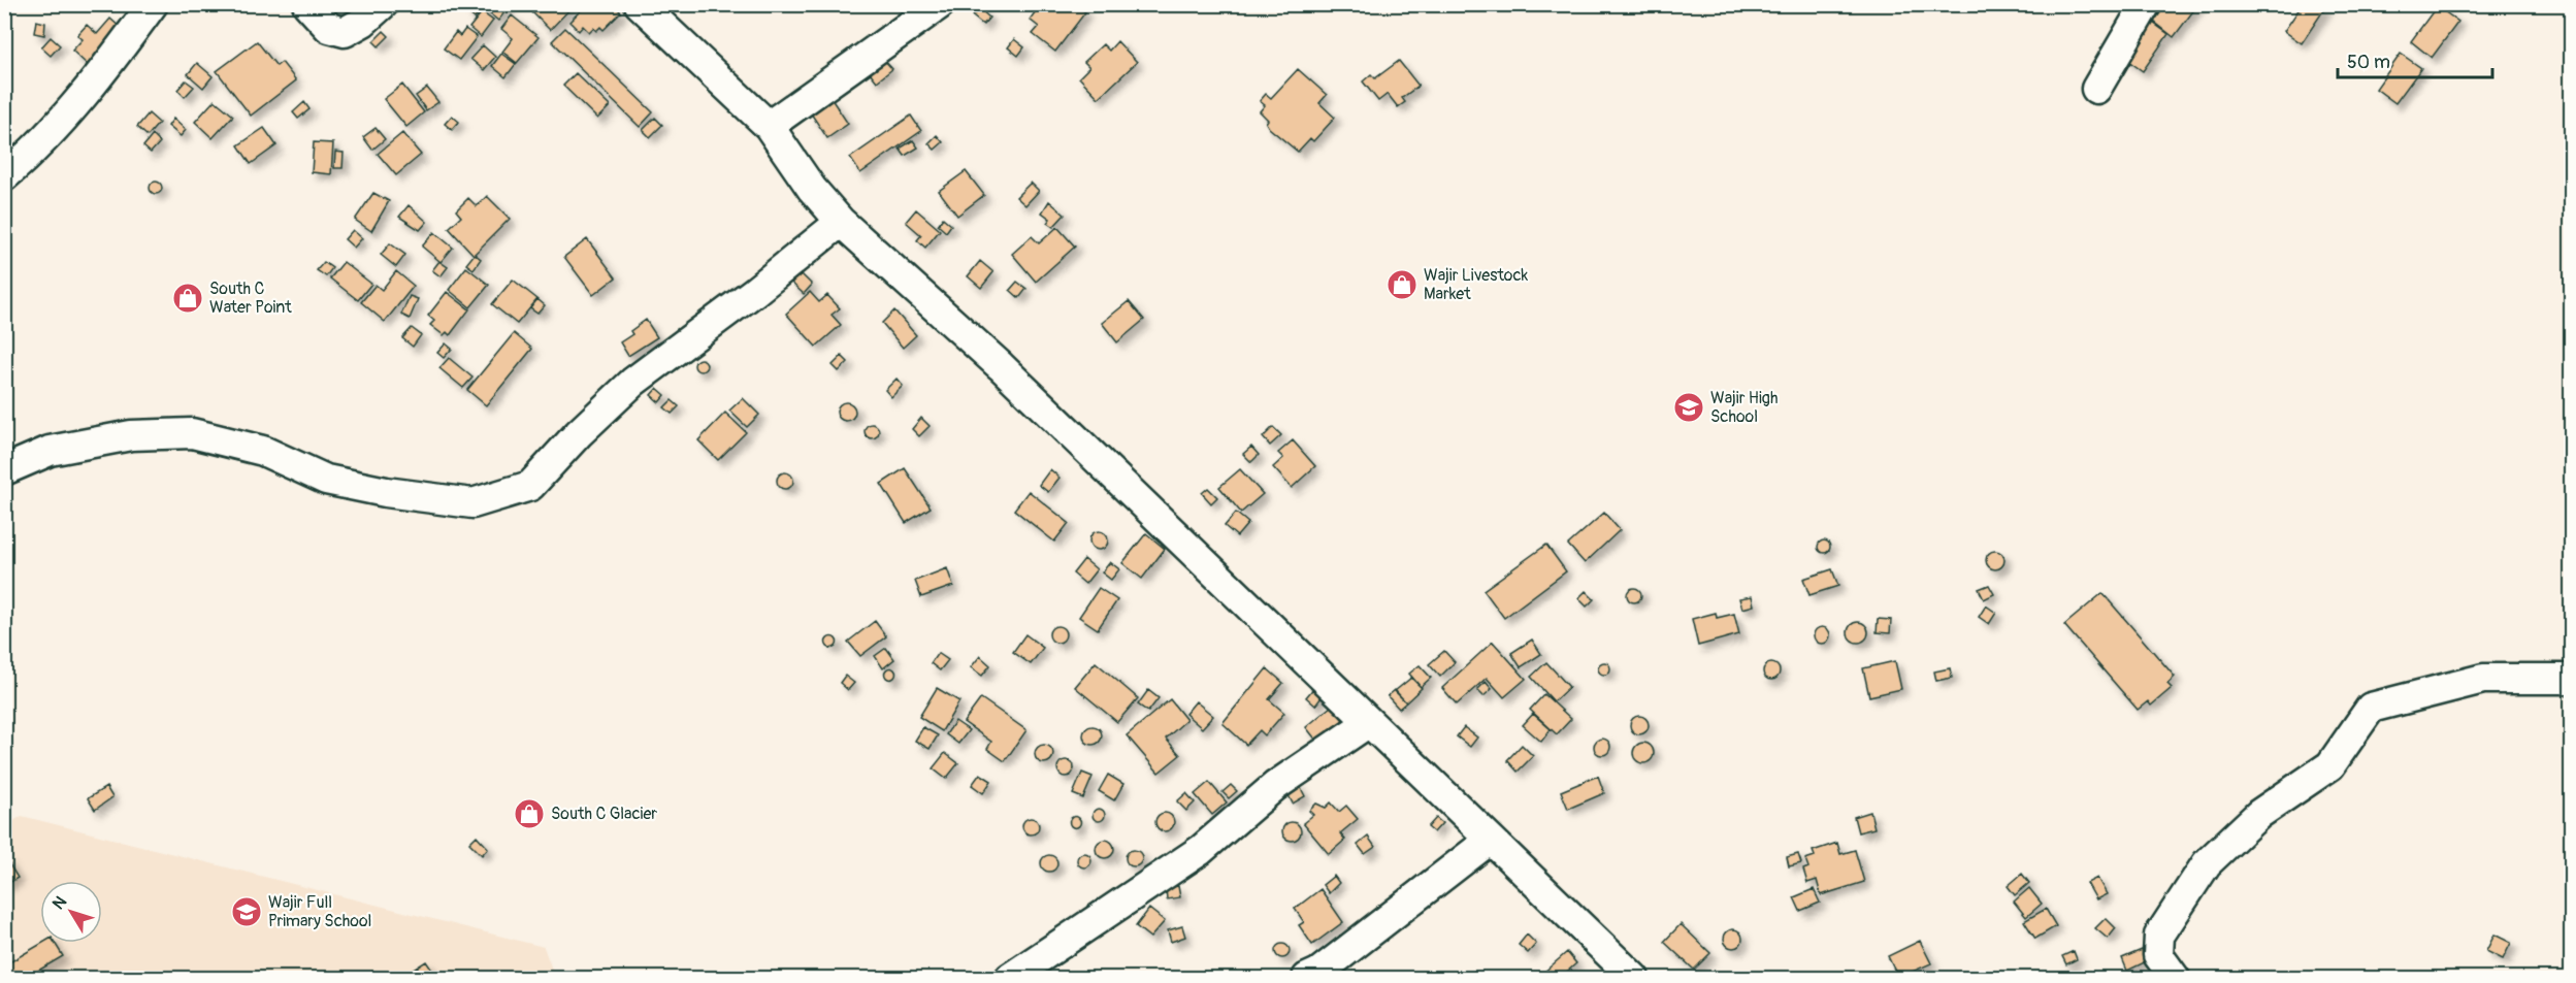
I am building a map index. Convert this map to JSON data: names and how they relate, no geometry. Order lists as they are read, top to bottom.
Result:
{
  "places": {
    "shop": ["Wajir Livestock Market", "South C Water Point", "South C Glacier"],
    "school or university": ["Wajir High School", "Wajir Full Primary School"]
  },
  "scale_bar": "50 m",
  "north": "top left"
}
